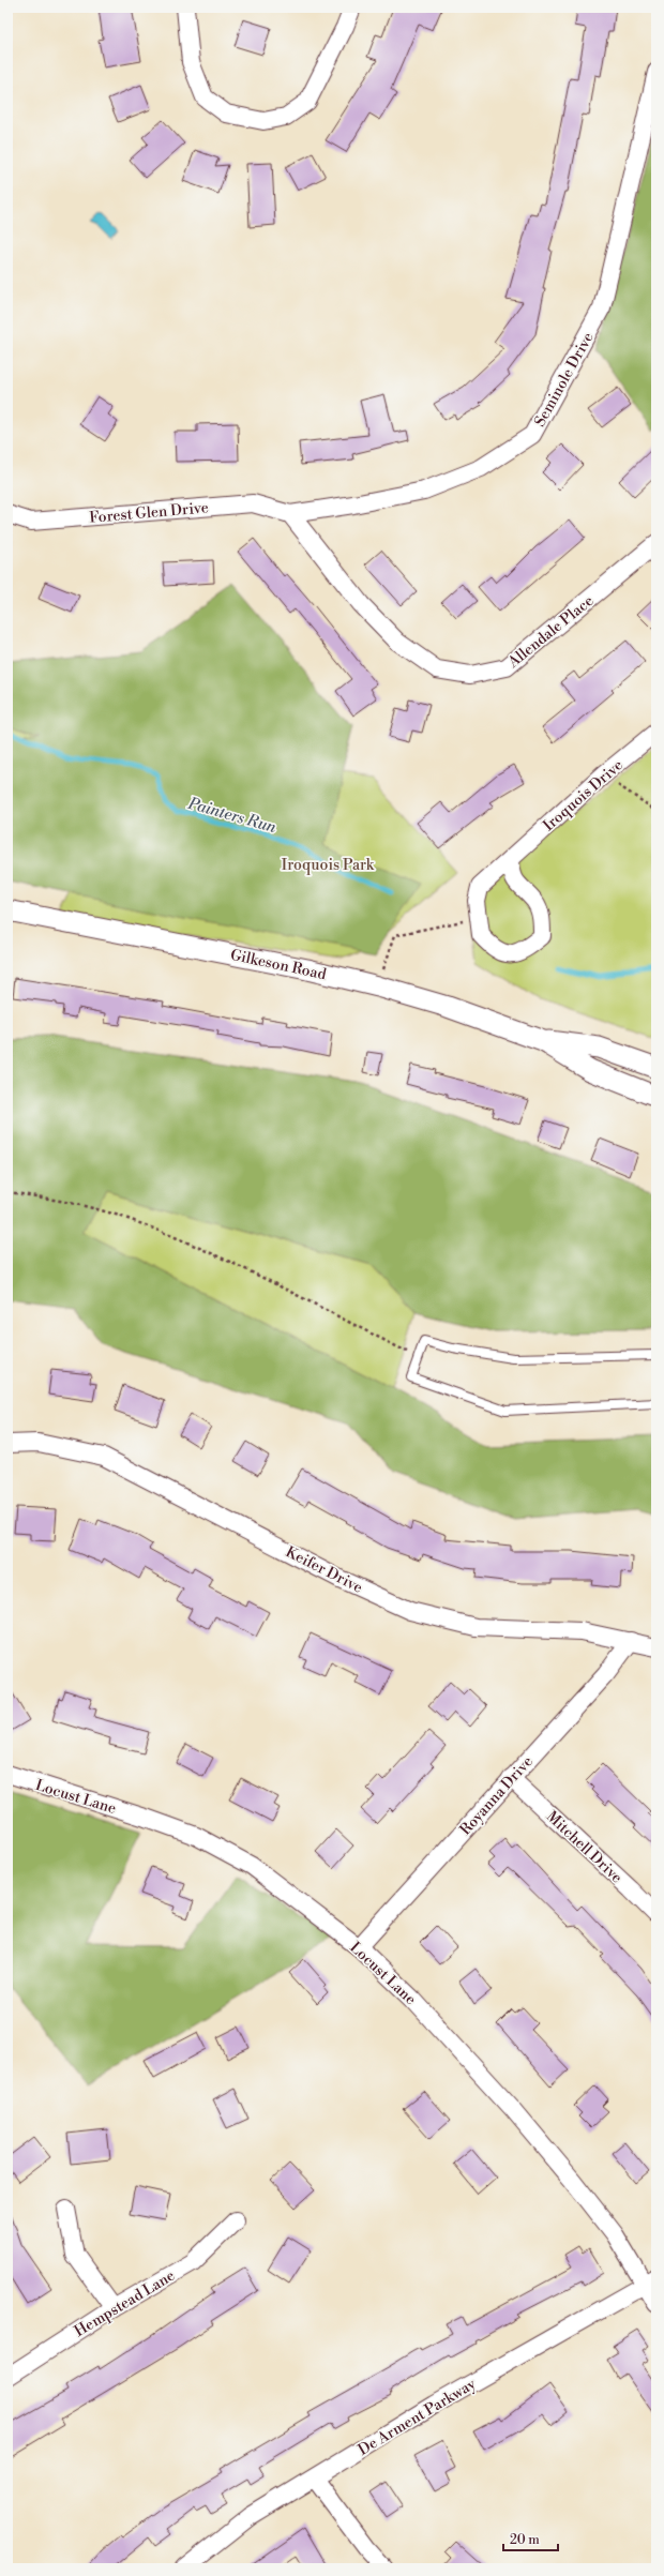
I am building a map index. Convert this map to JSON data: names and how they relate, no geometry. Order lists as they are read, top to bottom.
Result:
{
  "streets": {
    "street": [
      "Seminole Drive",
      "Forest Glen Drive",
      "Allendale Place",
      "Iroquois Drive",
      "Gilkeson Road",
      "Keifer Drive",
      "Royanna Drive",
      "Locust Lane",
      "Mitchell Drive",
      "Hempstead Lane",
      "De Arment Parkway"
    ]
  },
  "crossings": [
    ["Seminole Drive", "Forest Glen Drive"],
    ["Seminole Drive", "Allendale Place"],
    ["Forest Glen Drive", "Allendale Place"],
    ["Keifer Drive", "Royanna Drive"],
    ["Royanna Drive", "Locust Lane"],
    ["Royanna Drive", "Mitchell Drive"],
    ["Locust Lane", "De Arment Parkway"]
  ],
  "water": ["Painters Run"],
  "parks": ["Iroquois Park"],
  "scale_bar": "20 m"
}
